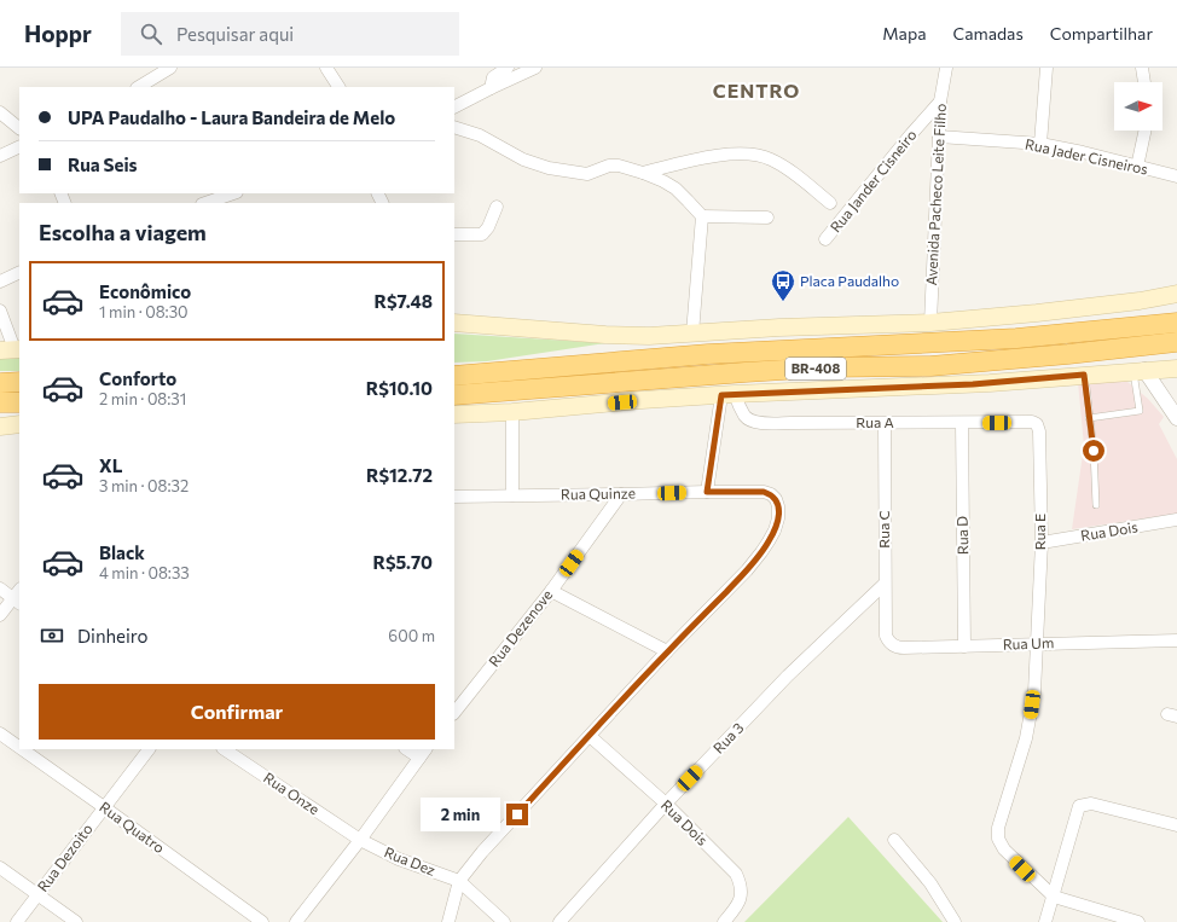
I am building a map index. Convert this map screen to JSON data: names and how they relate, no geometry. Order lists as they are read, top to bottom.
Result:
{
  "streets": {
    "highway": ["BR-408"],
    "street": [
      "Rua Jader Cisneiros",
      "Rua Jander Cisneiro",
      "Avenida Pacheco Leite Filho",
      "Rua A",
      "Rua Quinze",
      "Rua C",
      "Rua E",
      "Rua Dois",
      "Rua D",
      "Rua Dezenove",
      "Rua Um",
      "Rua 3",
      "Rua Onze",
      "Rua Quatro",
      "Rua Dezoito",
      "Rua Dez"
    ]
  },
  "crossings": [
    ["Rua Jader Cisneiros", "Avenida Pacheco Leite Filho"],
    ["Rua Jander Cisneiro", "Avenida Pacheco Leite Filho"],
    ["Rua A", "Rua C"],
    ["Rua A", "Rua E"],
    ["Rua A", "Rua D"],
    ["Rua Quinze", "Rua Dezenove"],
    ["Rua C", "Rua Um"],
    ["Rua C", "Rua 3"],
    ["Rua E", "Rua Dois"],
    ["Rua E", "Rua Um"],
    ["Rua Dois", "Rua 3"],
    ["Rua D", "Rua Um"],
    ["Rua Onze", "Rua Dez"],
    ["Rua Quatro", "Rua Dezoito"]
  ],
  "districts": ["CENTRO"],
  "places": {
    "bus stop": ["Placa Paudalho"]
  },
  "north": "right",
  "page": {
    "header": "Hoppr",
    "search": "Pesquisar aqui",
    "nav": ["Mapa", "Camadas", "Compartilhar"],
    "banner": ["UPA Paudalho - Laura Bandeira de Melo", "Rua Seis"],
    "heading": "Escolha a viagem",
    "list": [
      {
        "name": "Econômico",
        "note": "1 min · 08:30",
        "value": "R$7.48"
      },
      {
        "name": "Conforto",
        "note": "2 min · 08:31",
        "value": "R$10.10"
      },
      {
        "name": "XL",
        "note": "3 min · 08:32",
        "value": "R$12.72"
      },
      {
        "name": "Black",
        "note": "4 min · 08:33",
        "value": "R$5.70"
      }
    ],
    "pay": ["Dinheiro", "600 m"],
    "buttons": "Confirmar",
    "bubble": "2 min"
  }
}
